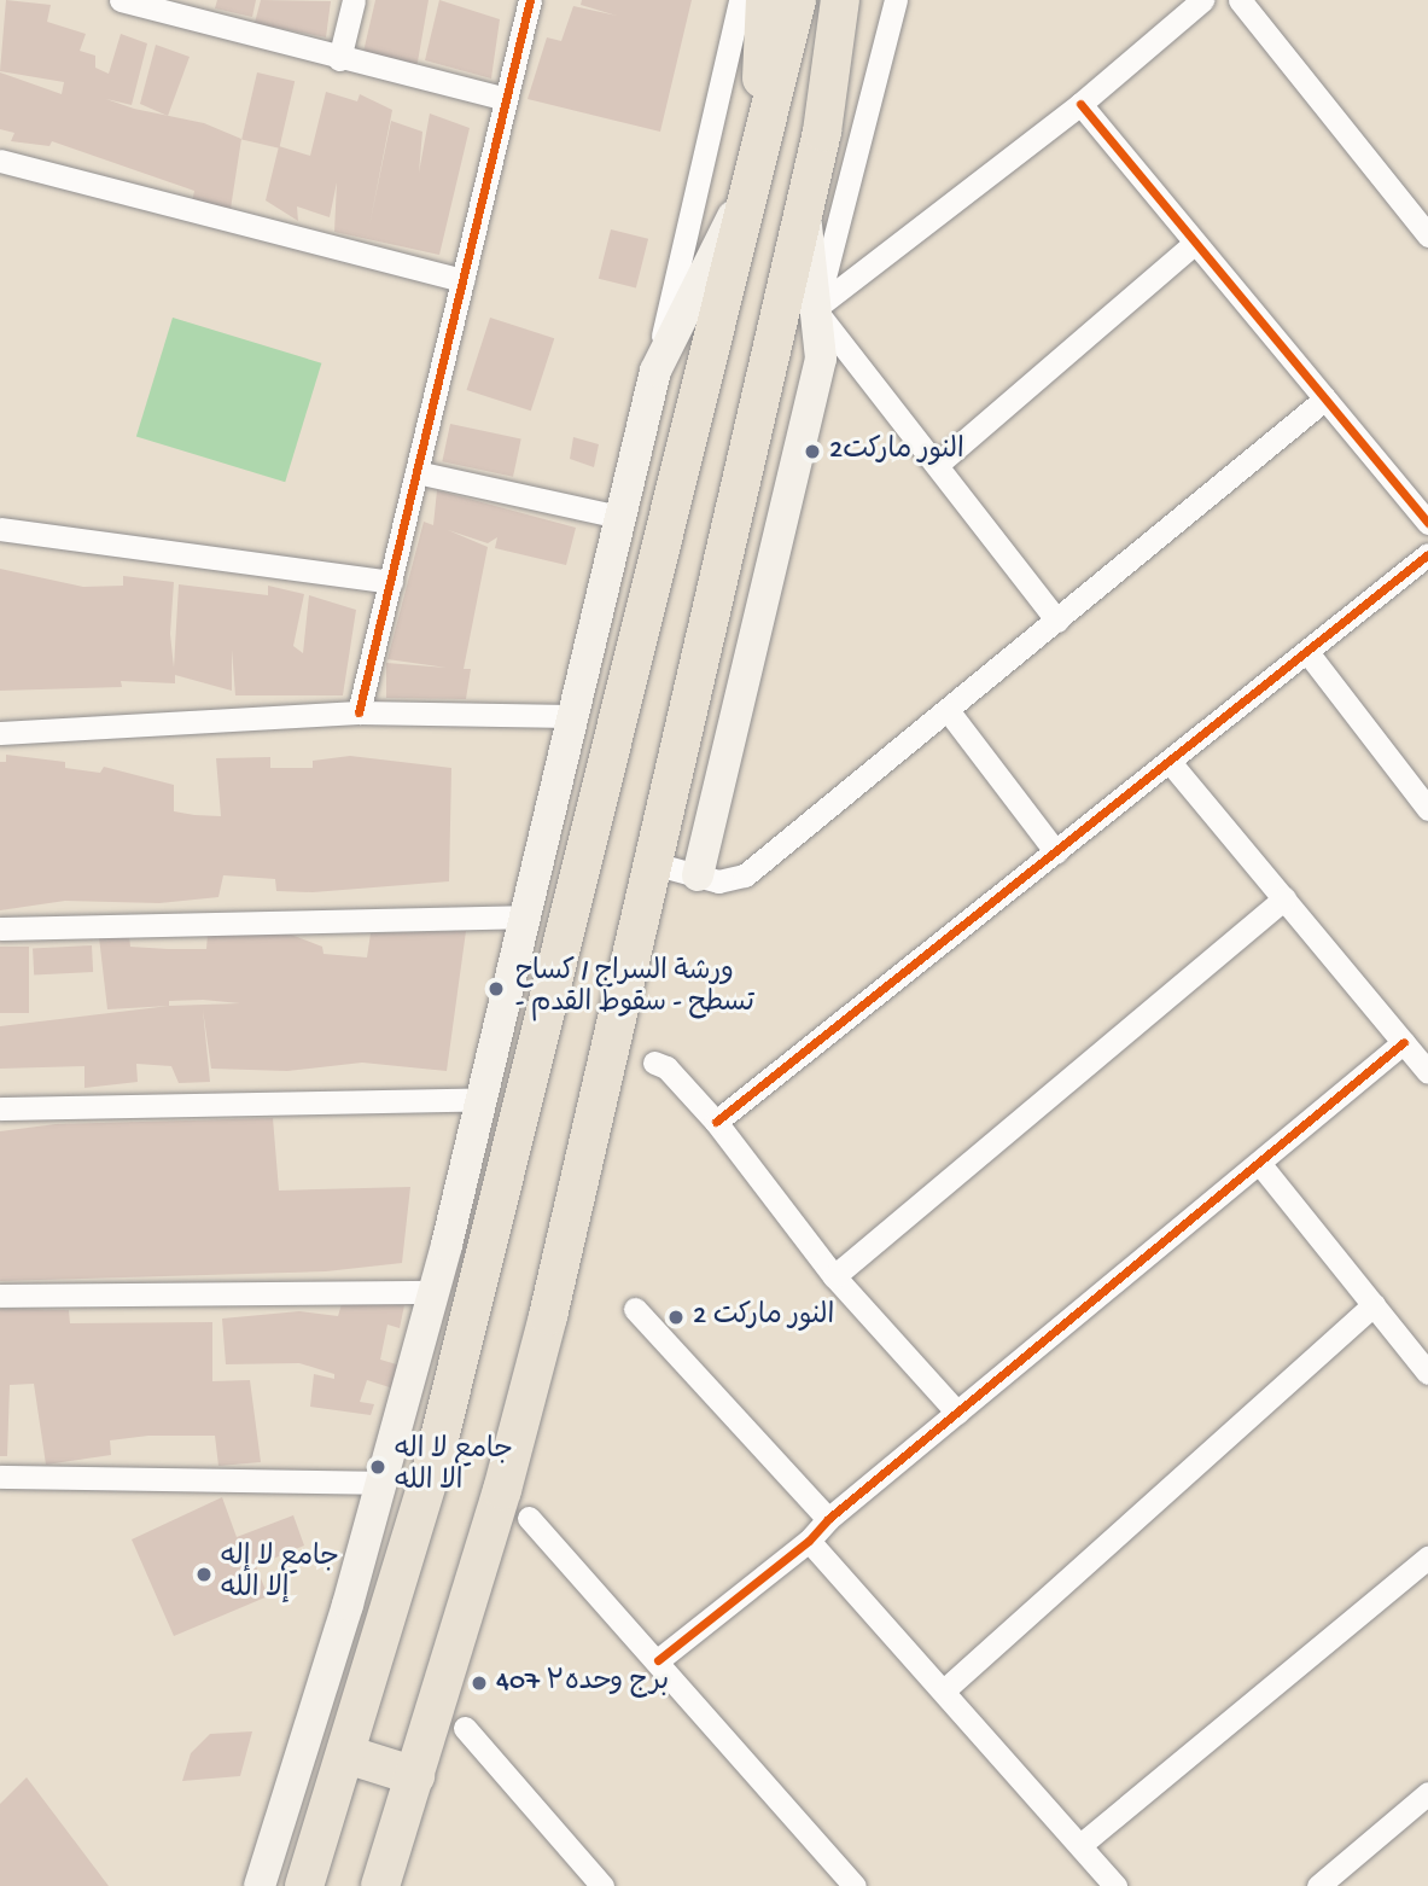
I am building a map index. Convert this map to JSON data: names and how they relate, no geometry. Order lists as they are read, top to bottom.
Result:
{
  "places": [
    "النور ماركت2",
    "ورشة السراج / كساح - تسطح - سقوط القدم",
    "النور ماركت 2",
    "جامع لا اله الا الله",
    "جامع لا إله إلا الله",
    "برج وحده٣ 407"
  ]
}
